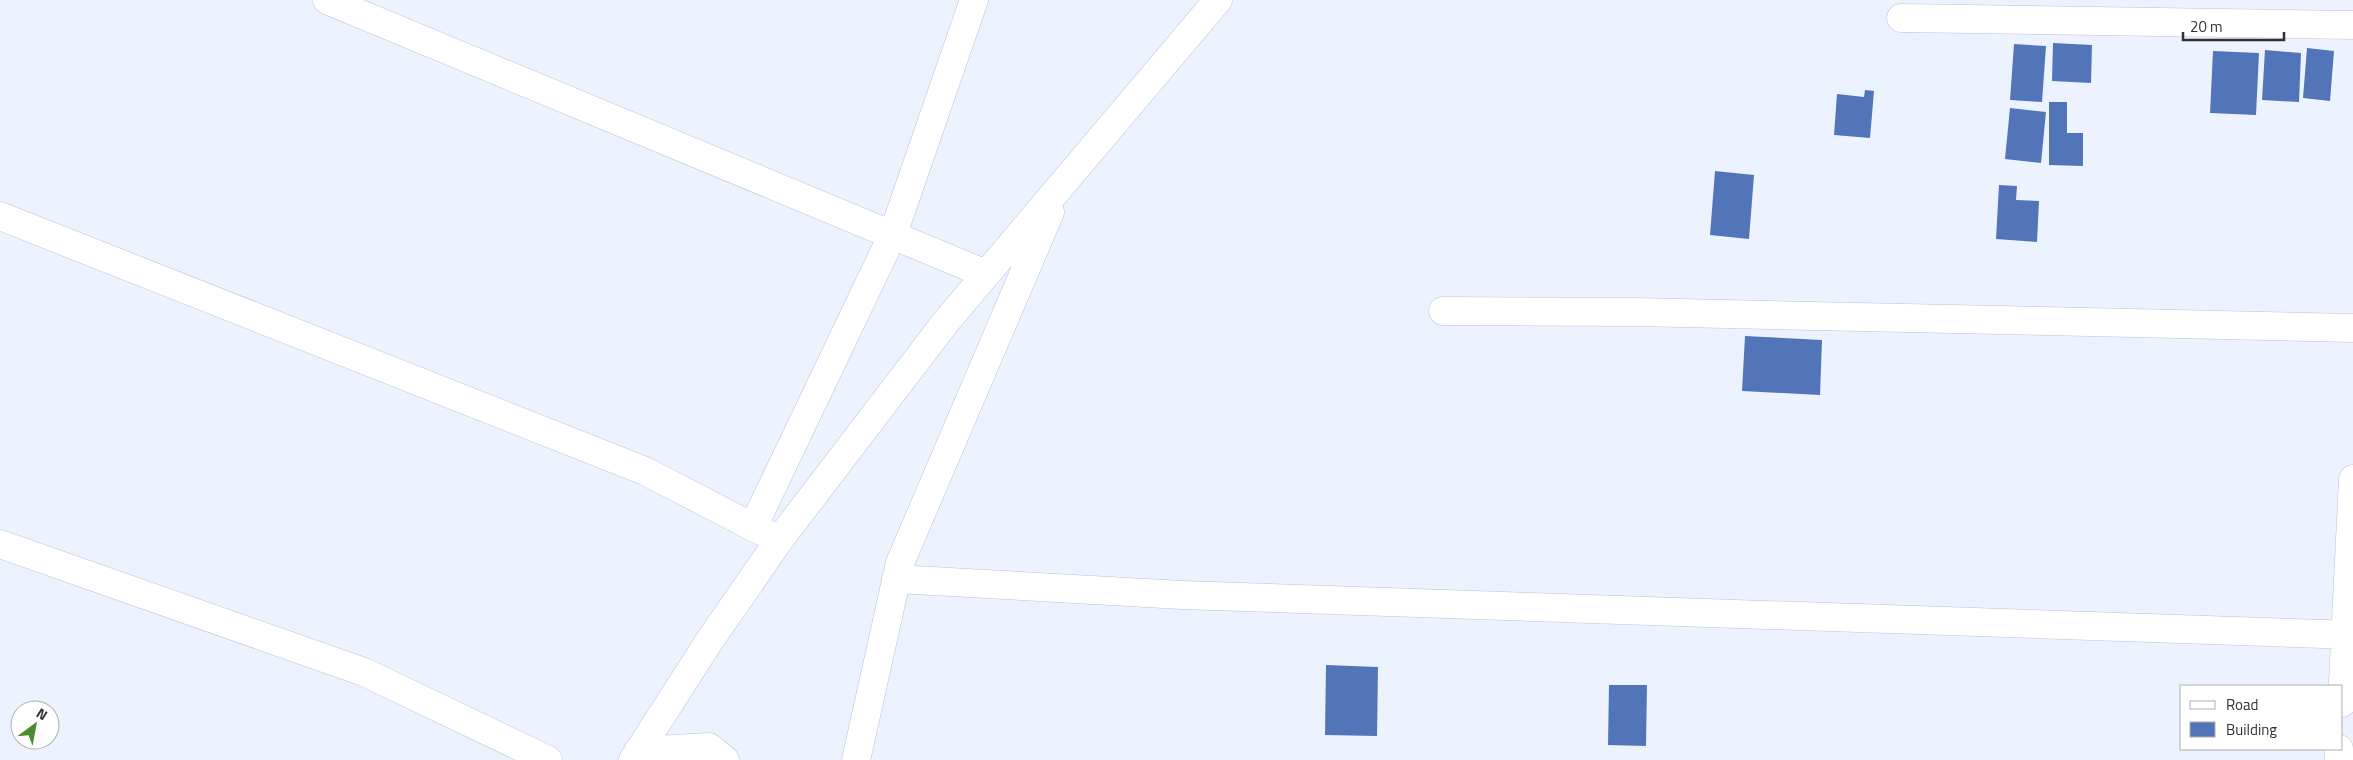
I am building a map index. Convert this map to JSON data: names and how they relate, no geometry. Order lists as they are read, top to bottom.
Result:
{
  "legend": ["Road", "Building"],
  "scale_bar": "20 m",
  "north": "top right"
}
